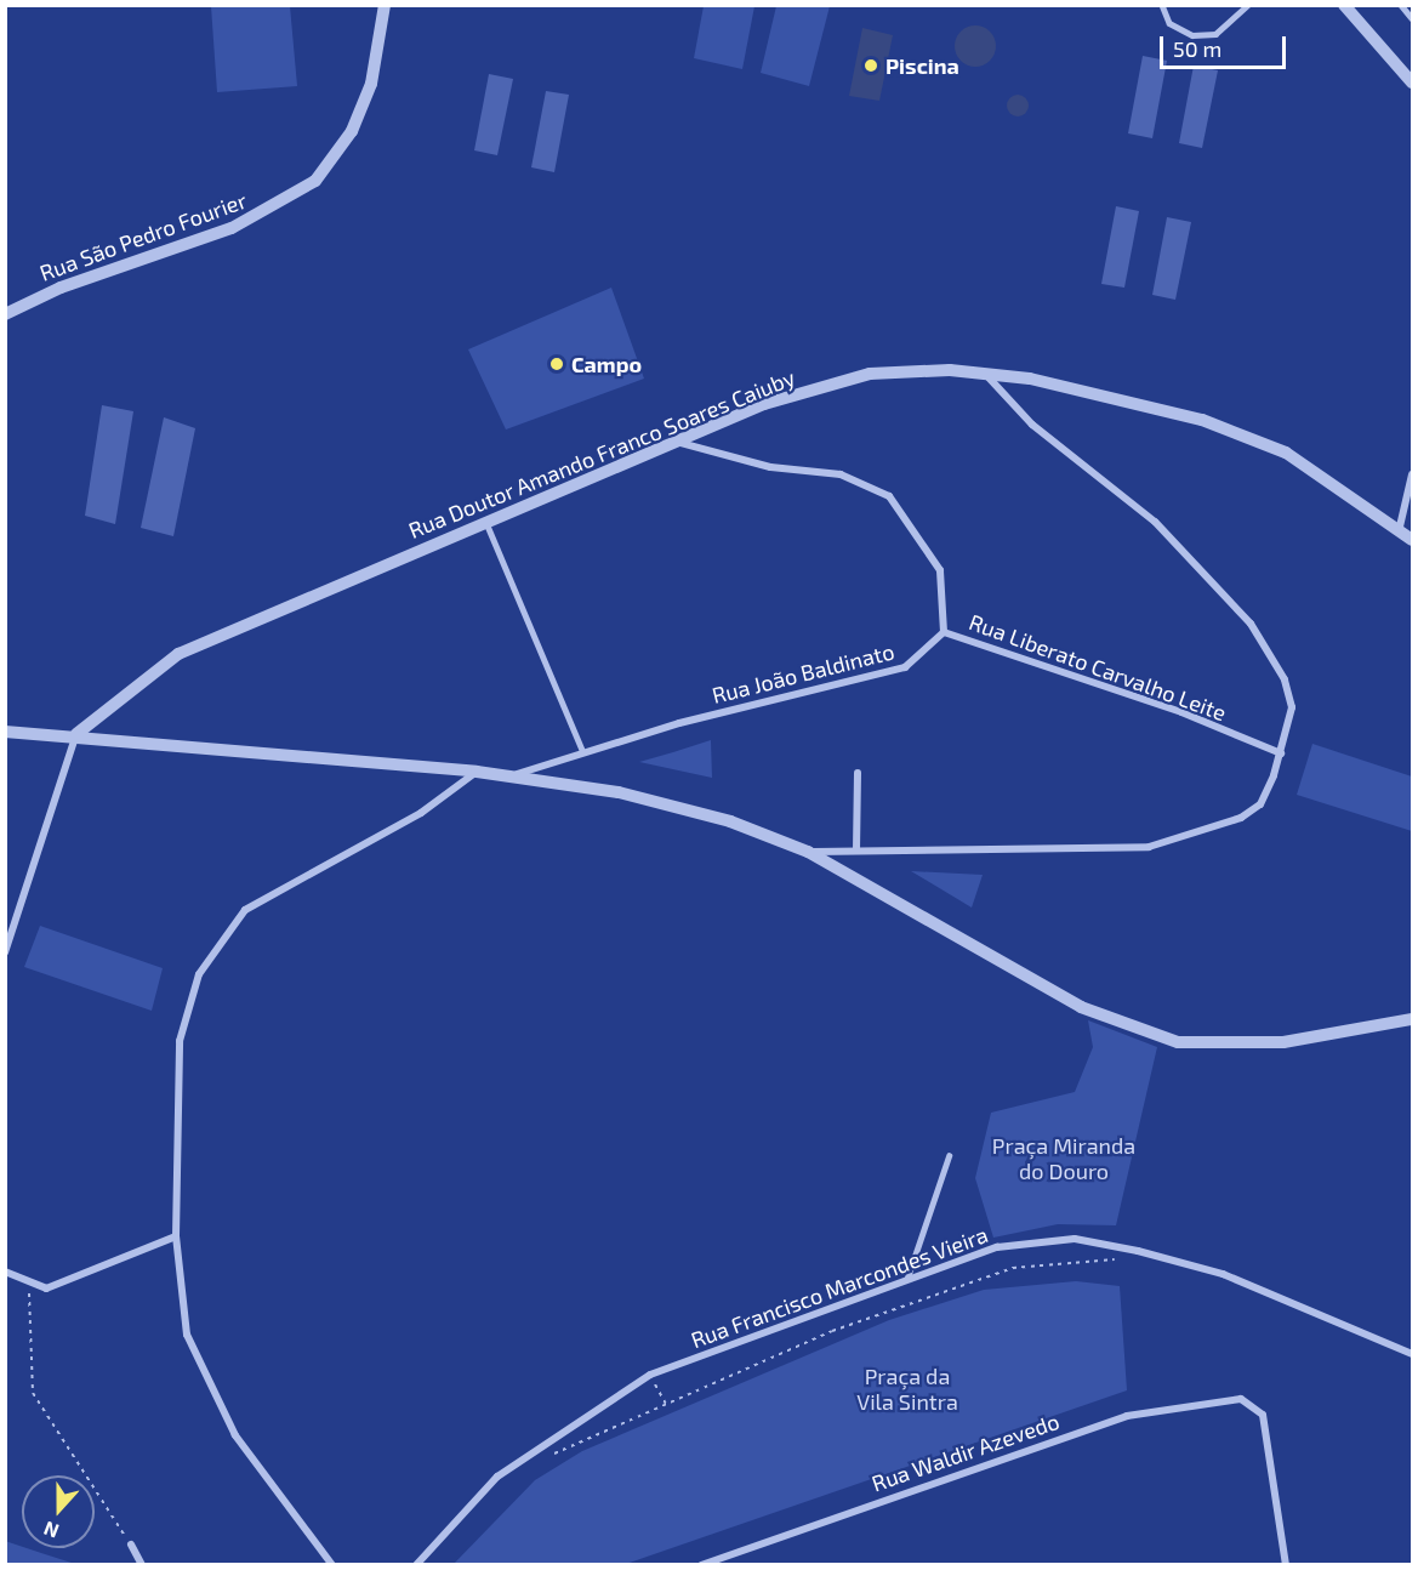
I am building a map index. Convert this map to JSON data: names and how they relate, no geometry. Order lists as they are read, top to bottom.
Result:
{
  "streets": {
    "street": [
      "Rua São Pedro Fourier",
      "Rua Doutor Amando Franco Soares Caiuby",
      "Rua Liberato Carvalho Leite",
      "Rua João Baldinato",
      "Rua Francisco Marcondes Vieira",
      "Rua Waldir Azevedo"
    ]
  },
  "crossings": [
    ["Rua Liberato Carvalho Leite", "Rua João Baldinato"]
  ],
  "parks": ["Praça Miranda do Douro", "Praça da Vila Sintra"],
  "places": ["Piscina", "Campo"],
  "scale_bar": "50 m",
  "north": "bottom"
}
